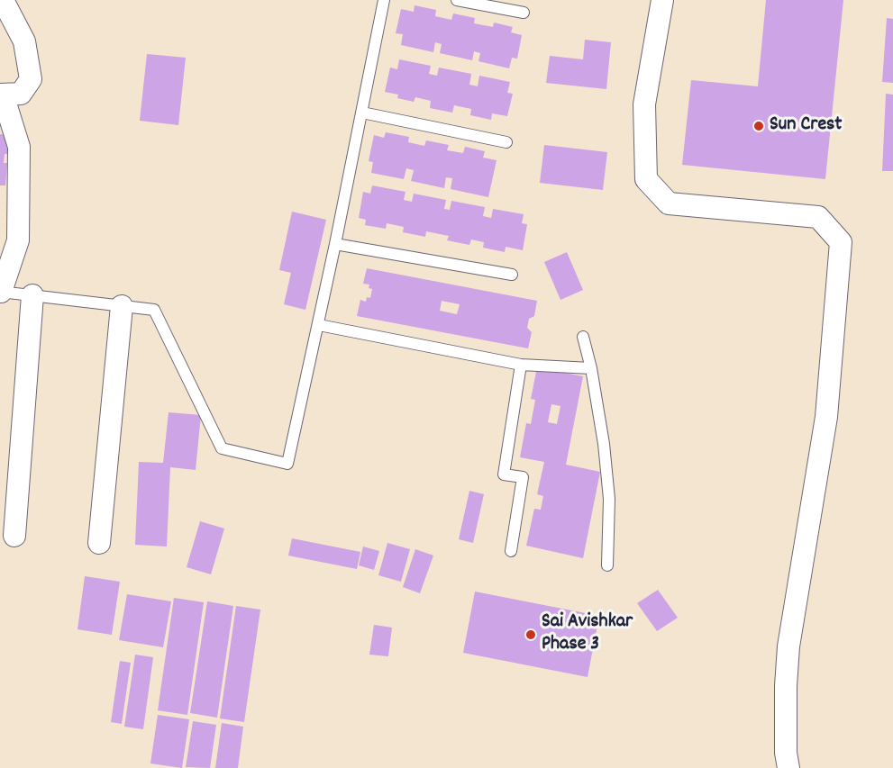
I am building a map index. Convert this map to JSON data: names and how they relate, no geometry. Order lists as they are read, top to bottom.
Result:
{
  "places": ["Sun Crest", "Sai Avishkar Phase 3"]
}
